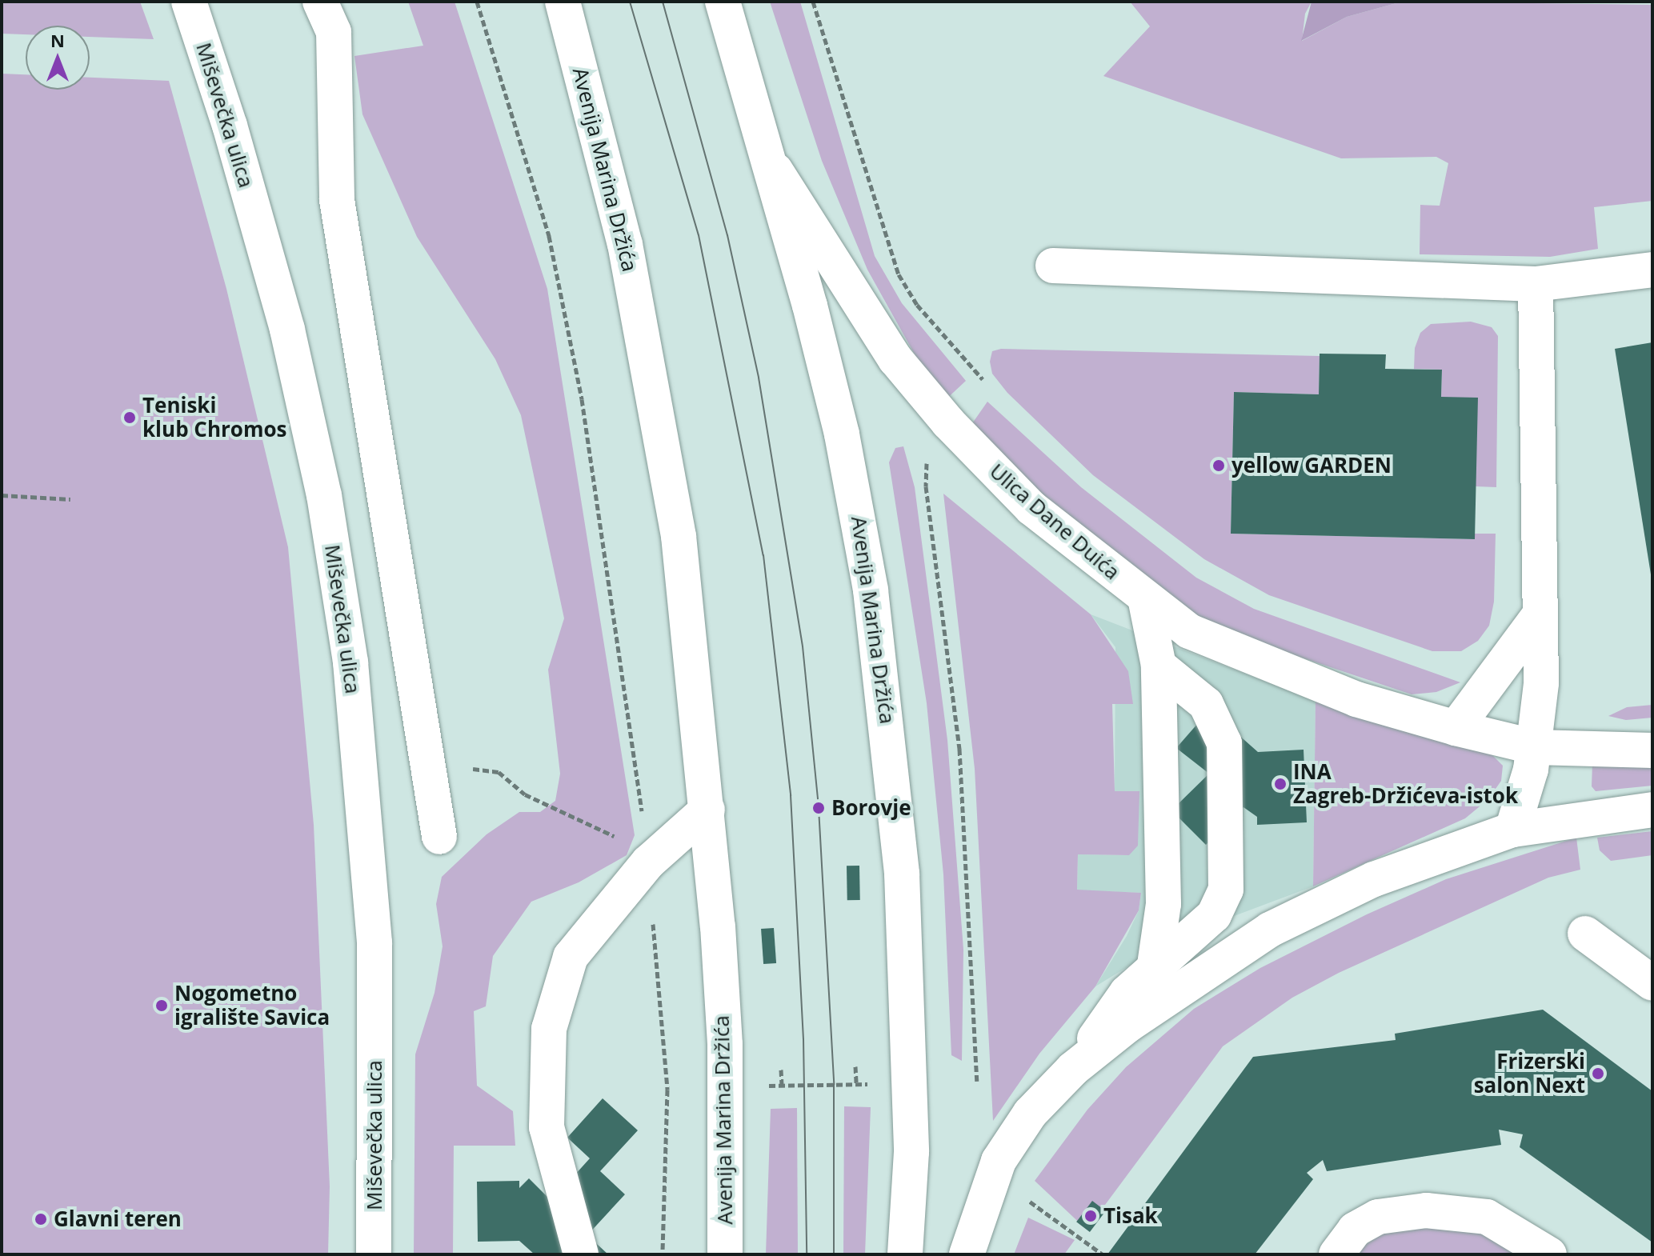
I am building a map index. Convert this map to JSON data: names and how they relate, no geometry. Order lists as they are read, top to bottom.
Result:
{
  "streets": {
    "street": ["Miševečka ulica", "Avenija Marina Držića", "Ulica Dane Duića"]
  },
  "crossings": [
    ["Avenija Marina Držića", "Ulica Dane Duića"]
  ],
  "places": [
    "Teniski klub Chromos",
    "yellow GARDEN",
    "INA Zagreb-Držićeva-istok",
    "Borovje",
    "Nogometno igralište Savica",
    "Frizerski salon Next",
    "Tisak",
    "Glavni teren"
  ],
  "north": "top"
}
